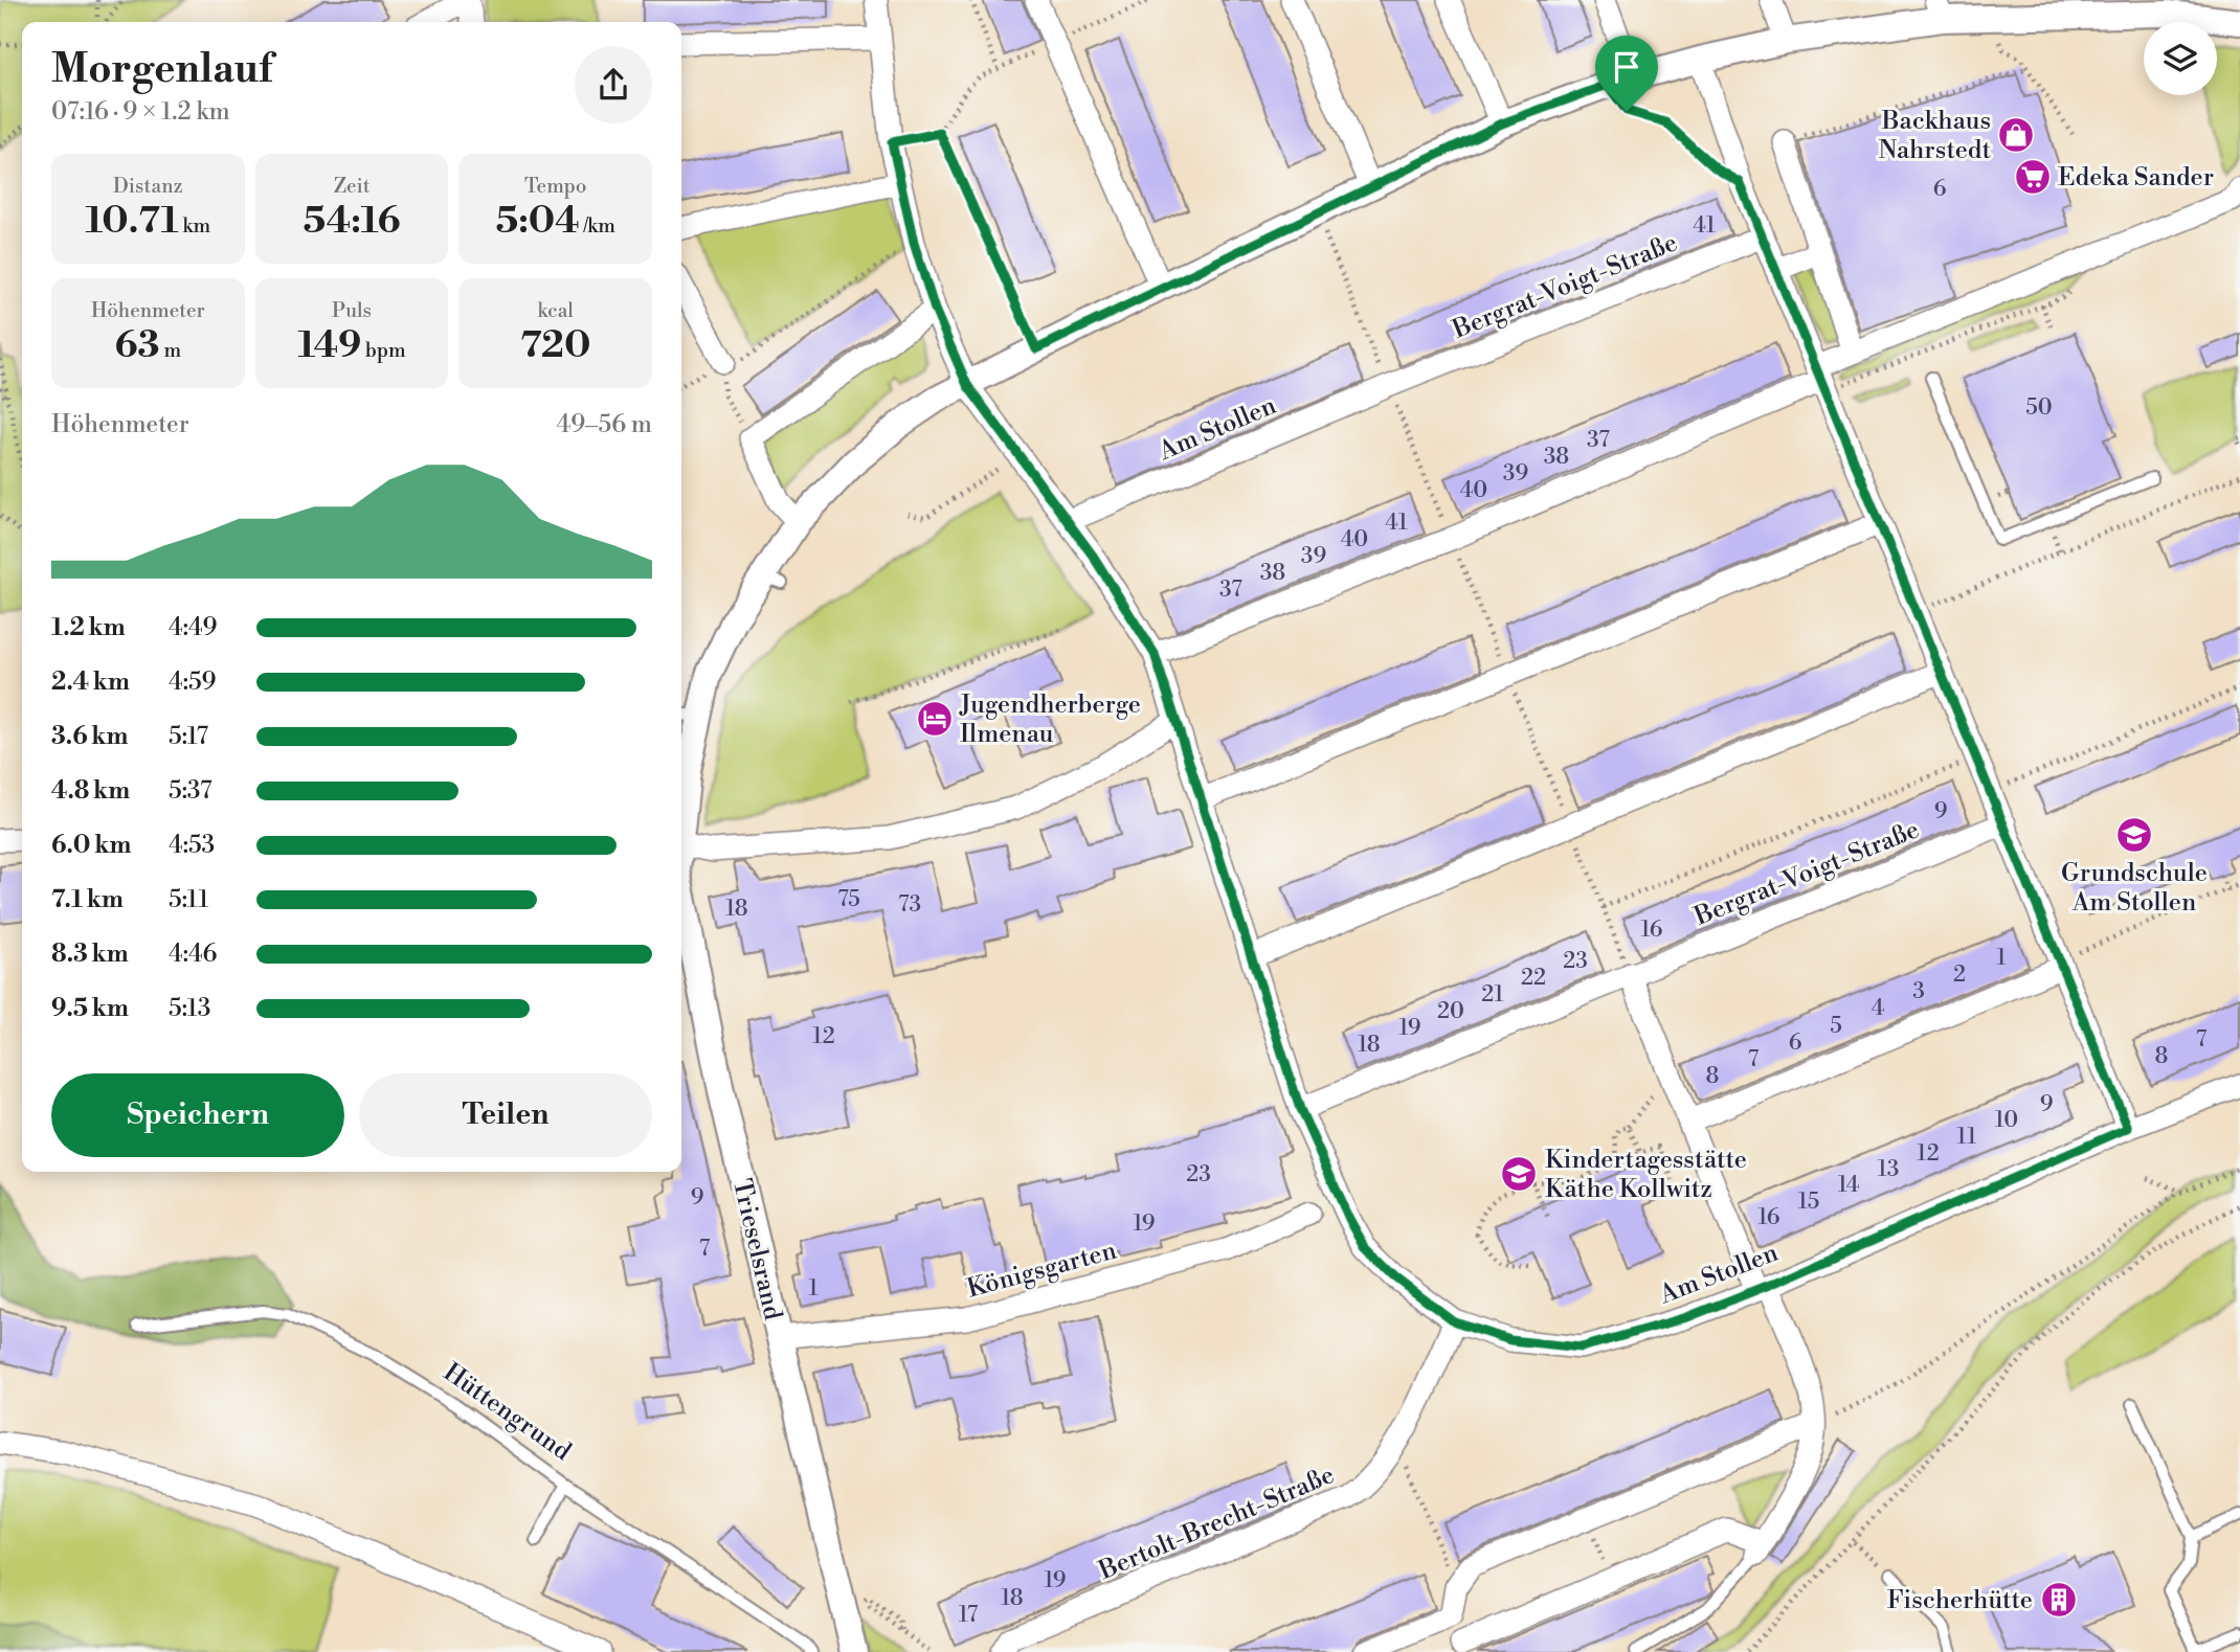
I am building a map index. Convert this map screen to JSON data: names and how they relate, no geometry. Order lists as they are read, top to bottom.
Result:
{
  "streets": {
    "street": [
      "Bergrat-Voigt-Straße",
      "Am Stollen",
      "Trieselsrand",
      "Königsgarten",
      "Bertolt-Brecht-Straße"
    ],
    "lane": ["Hüttengrund"]
  },
  "crossings": [
    ["Bergrat-Voigt-Straße", "Am Stollen"],
    ["Am Stollen", "Trieselsrand"],
    ["Am Stollen", "Bertolt-Brecht-Straße"],
    ["Trieselsrand", "Königsgarten"]
  ],
  "places": {
    "shop": ["Backhaus Nahrstedt"],
    "supermarket": ["Edeka Sander"],
    "hotel": ["Jugendherberge Ilmenau"],
    "school or university": ["Grundschule Am Stollen", "Kindertagesstätte Käthe Kollwitz"],
    "building": ["Fischerhütte"]
  },
  "house_numbers": [
    "6",
    "41",
    "50",
    "37",
    "38",
    "39",
    "40",
    "41",
    "40",
    "39",
    "38",
    "37",
    "9",
    "75",
    "73",
    "18",
    "16",
    "1",
    "23",
    "2",
    "22",
    "3",
    "21",
    "4",
    "20",
    "5",
    "19",
    "12",
    "7",
    "6",
    "18",
    "8",
    "7",
    "8",
    "9",
    "10",
    "11",
    "12",
    "13",
    "23",
    "14",
    "9",
    "15",
    "16",
    "19",
    "7",
    "1",
    "19",
    "18",
    "17"
  ],
  "page": {
    "heading": ["Morgenlauf", "07:16 · 9 × 1.2 km"],
    "stats": [
      ["Distanz", "10.71 km"],
      ["Zeit", "54:16"],
      ["Tempo", "5:04 /km"],
      ["Höhenmeter", "63 m"],
      ["Puls", "149 bpm"],
      ["kcal", "720"]
    ],
    "chart": ["Höhenmeter", "49–56 m"],
    "list": [
      {
        "name": "1.2 km",
        "note": "4:49"
      },
      {
        "name": "2.4 km",
        "note": "4:59"
      },
      {
        "name": "3.6 km",
        "note": "5:17"
      },
      {
        "name": "4.8 km",
        "note": "5:37"
      },
      {
        "name": "6.0 km",
        "note": "4:53"
      },
      {
        "name": "7.1 km",
        "note": "5:11"
      },
      {
        "name": "8.3 km",
        "note": "4:46"
      },
      {
        "name": "9.5 km",
        "note": "5:13"
      }
    ],
    "buttons": ["Speichern", "Teilen"]
  }
}
